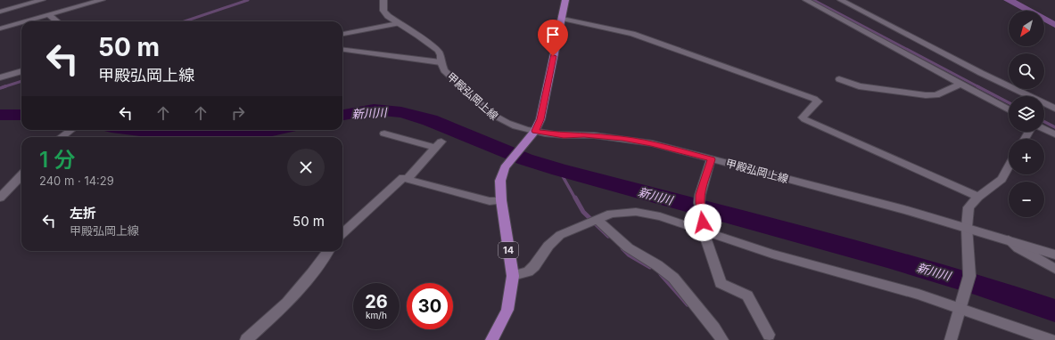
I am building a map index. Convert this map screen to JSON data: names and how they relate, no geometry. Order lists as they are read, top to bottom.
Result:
{
  "streets": {
    "main road": ["14"],
    "street": ["甲殿弘岡上線"]
  },
  "crossings": [
    ["甲殿弘岡上線", "14"]
  ],
  "water": ["新川川"],
  "north": "bottom left",
  "page": {
    "map_buttons": ["+", "−"],
    "turn": ["50 m", "甲殿弘岡上線"],
    "heading": ["1 分", "240 m · 14:29"],
    "list": [
      {
        "name": "左折",
        "note": "甲殿弘岡上線",
        "value": "50 m"
      }
    ],
    "speed": "26 km/h",
    "limit": "30"
  }
}
